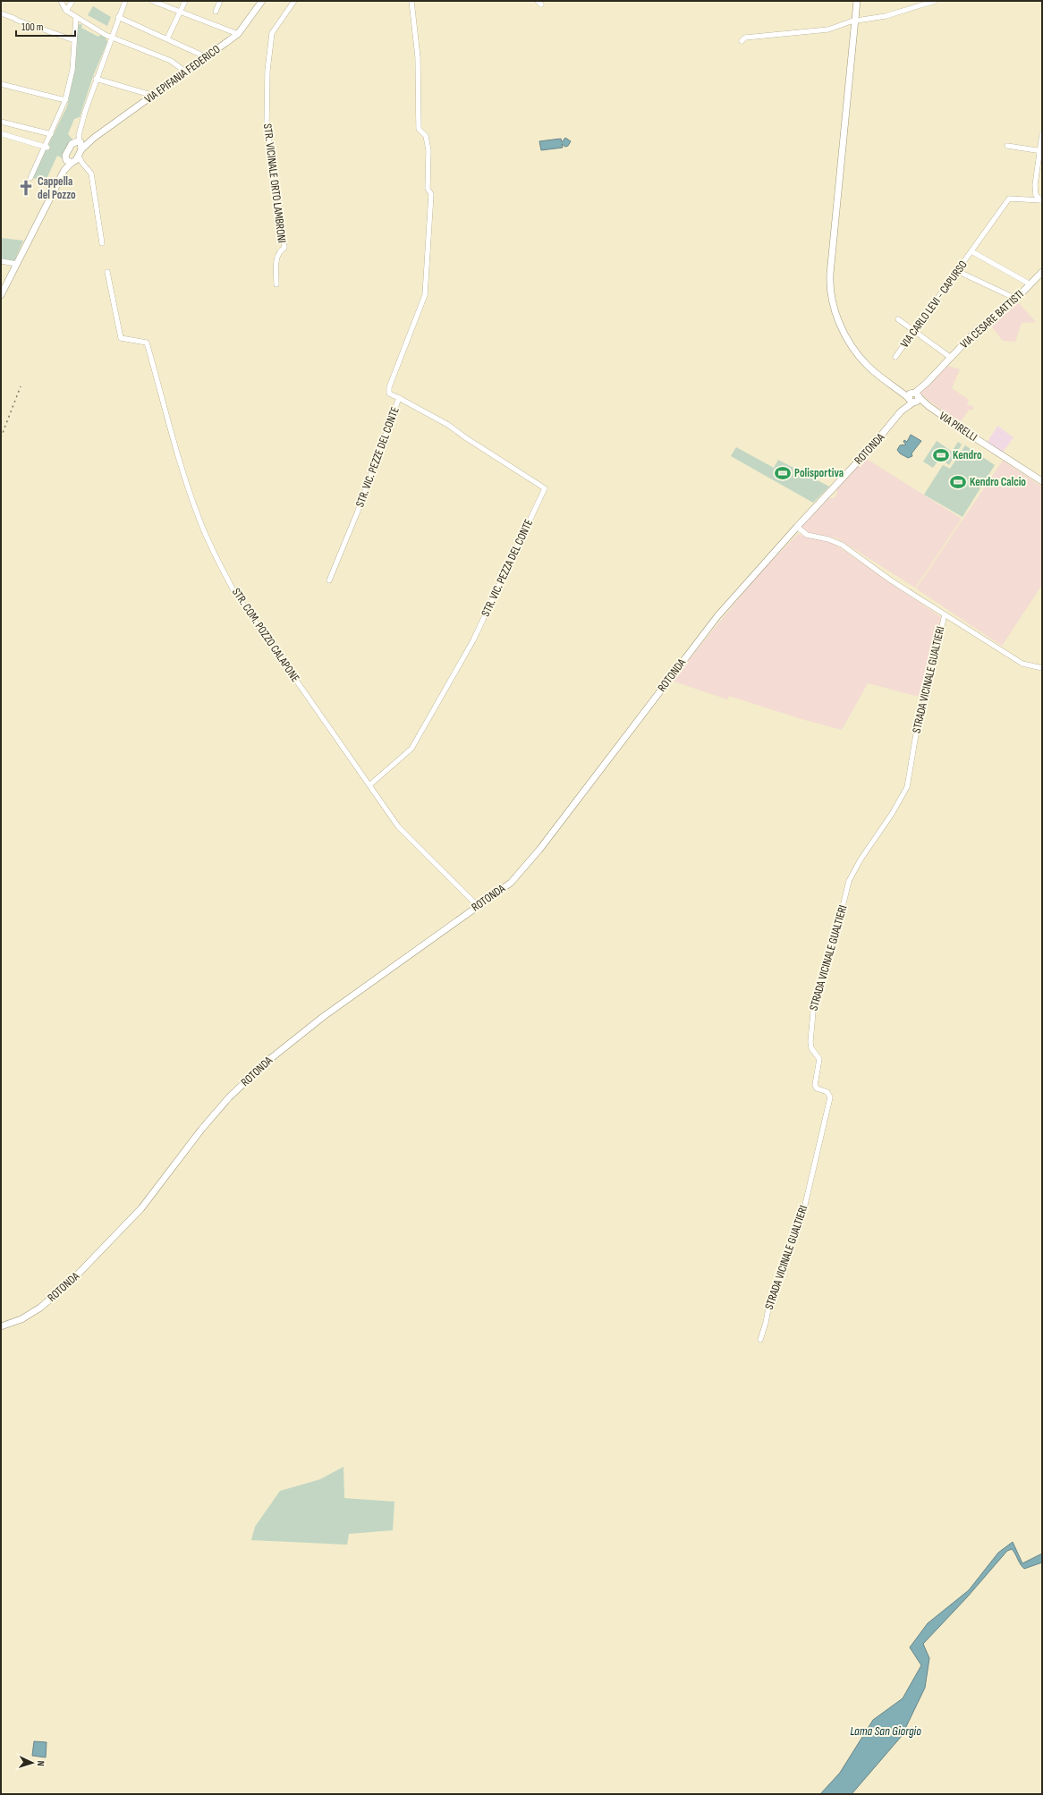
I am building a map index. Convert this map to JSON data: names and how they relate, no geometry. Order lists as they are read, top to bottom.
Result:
{
  "streets": {
    "main road": [
      "VIA EPIFANIA FEDERICO",
      "VIA CESARE BATTISTI",
      "VIA PIRELLI",
      "ROTONDA"
    ],
    "street": [
      "STR. VICINALE ORTO LAMBRONI",
      "VIA CARLO LEVI - CAPURSO",
      "STR. VIC. PEZZE DEL CONTE",
      "STR. VIC. PEZZA DEL CONTE",
      "STR. COM. POZZO CALAPONE",
      "STRADA VICINALE GUALTIERI"
    ]
  },
  "crossings": [
    ["VIA CESARE BATTISTI", "VIA PIRELLI"],
    ["VIA CESARE BATTISTI", "ROTONDA"],
    ["VIA PIRELLI", "ROTONDA"],
    ["ROTONDA", "STR. COM. POZZO CALAPONE"],
    ["ROTONDA", "STRADA VICINALE GUALTIERI"],
    ["STR. VIC. PEZZE DEL CONTE", "STR. VIC. PEZZA DEL CONTE"],
    ["STR. VIC. PEZZA DEL CONTE", "STR. COM. POZZO CALAPONE"]
  ],
  "water": ["Lama San Giorgio"],
  "places": {
    "church": ["Cappella del Pozzo"],
    "sports": ["Kendro", "Polisportiva", "Kendro Calcio"]
  },
  "scale_bar": "100 m",
  "north": "right"
}
